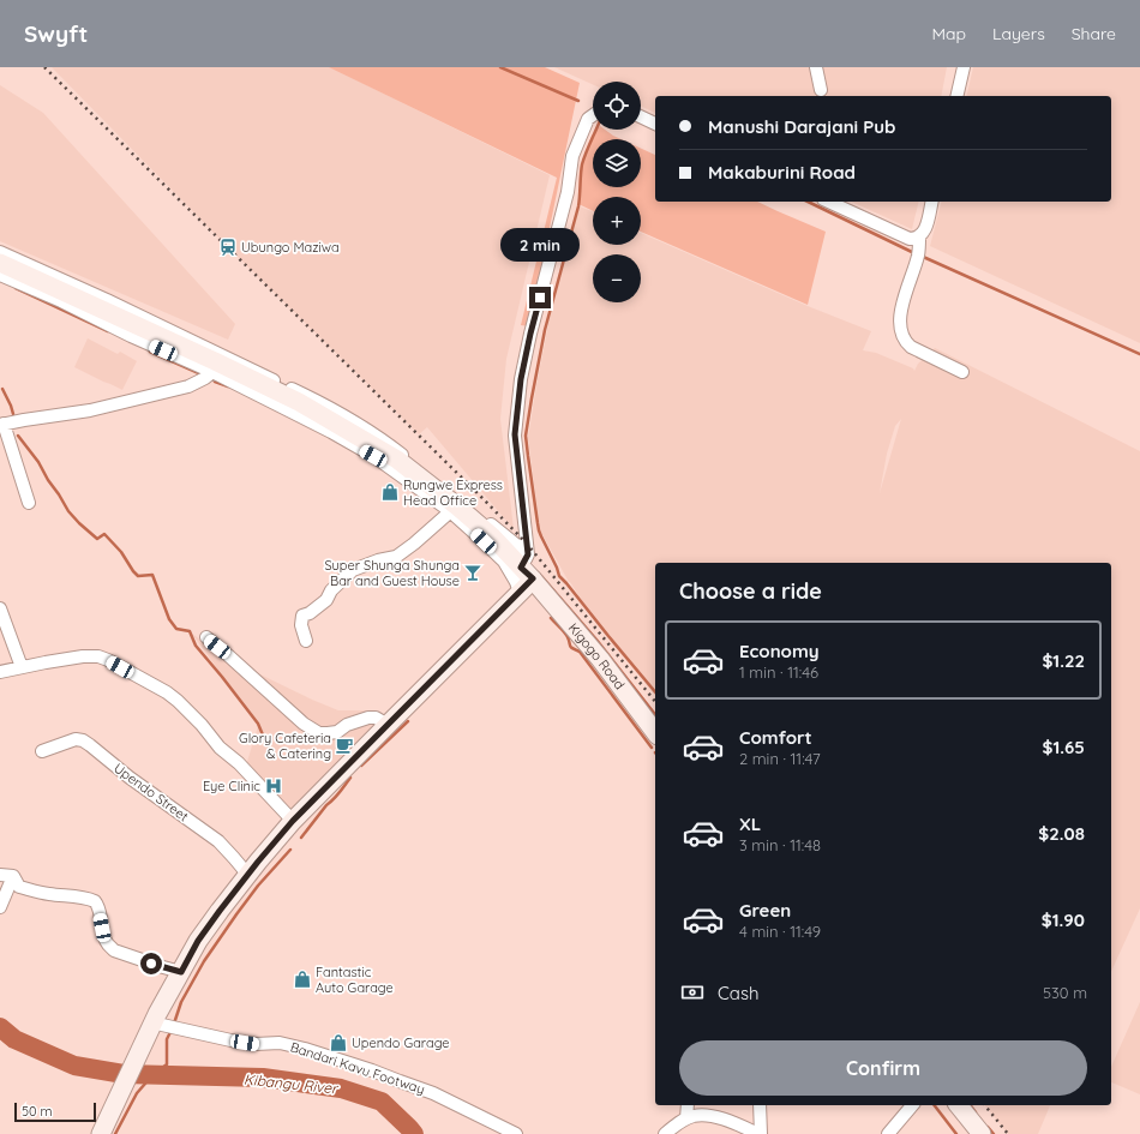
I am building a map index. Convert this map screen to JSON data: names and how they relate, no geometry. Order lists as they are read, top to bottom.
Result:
{
  "streets": {
    "main road": ["Kigogo Road"],
    "street": ["Upendo Street", "Bandari Kavu Footway"]
  },
  "water": ["Kibangu River"],
  "places": {
    "station": ["Ubungo Maziwa"],
    "shop": ["Rungwe Express Head Office", "Fantastic Auto Garage", "Upendo Garage"],
    "bar": ["Super Shunga Shunga Bar and Guest House"],
    "cafe": ["Glory Cafeteria & Catering"],
    "hospital": ["Eye Clinic"]
  },
  "scale_bar": "50 m",
  "page": {
    "header": "Swyft",
    "nav": ["Map", "Layers", "Share"],
    "map_buttons": ["+", "−"],
    "banner": ["Manushi Darajani Pub", "Makaburini Road"],
    "bubble": "2 min",
    "heading": "Choose a ride",
    "list": [
      {
        "name": "Economy",
        "note": "1 min · 11:46",
        "value": "$1.22"
      },
      {
        "name": "Comfort",
        "note": "2 min · 11:47",
        "value": "$1.65"
      },
      {
        "name": "XL",
        "note": "3 min · 11:48",
        "value": "$2.08"
      },
      {
        "name": "Green",
        "note": "4 min · 11:49",
        "value": "$1.90"
      }
    ],
    "pay": ["Cash", "530 m"],
    "buttons": "Confirm",
    "scale": "50 m"
  }
}
